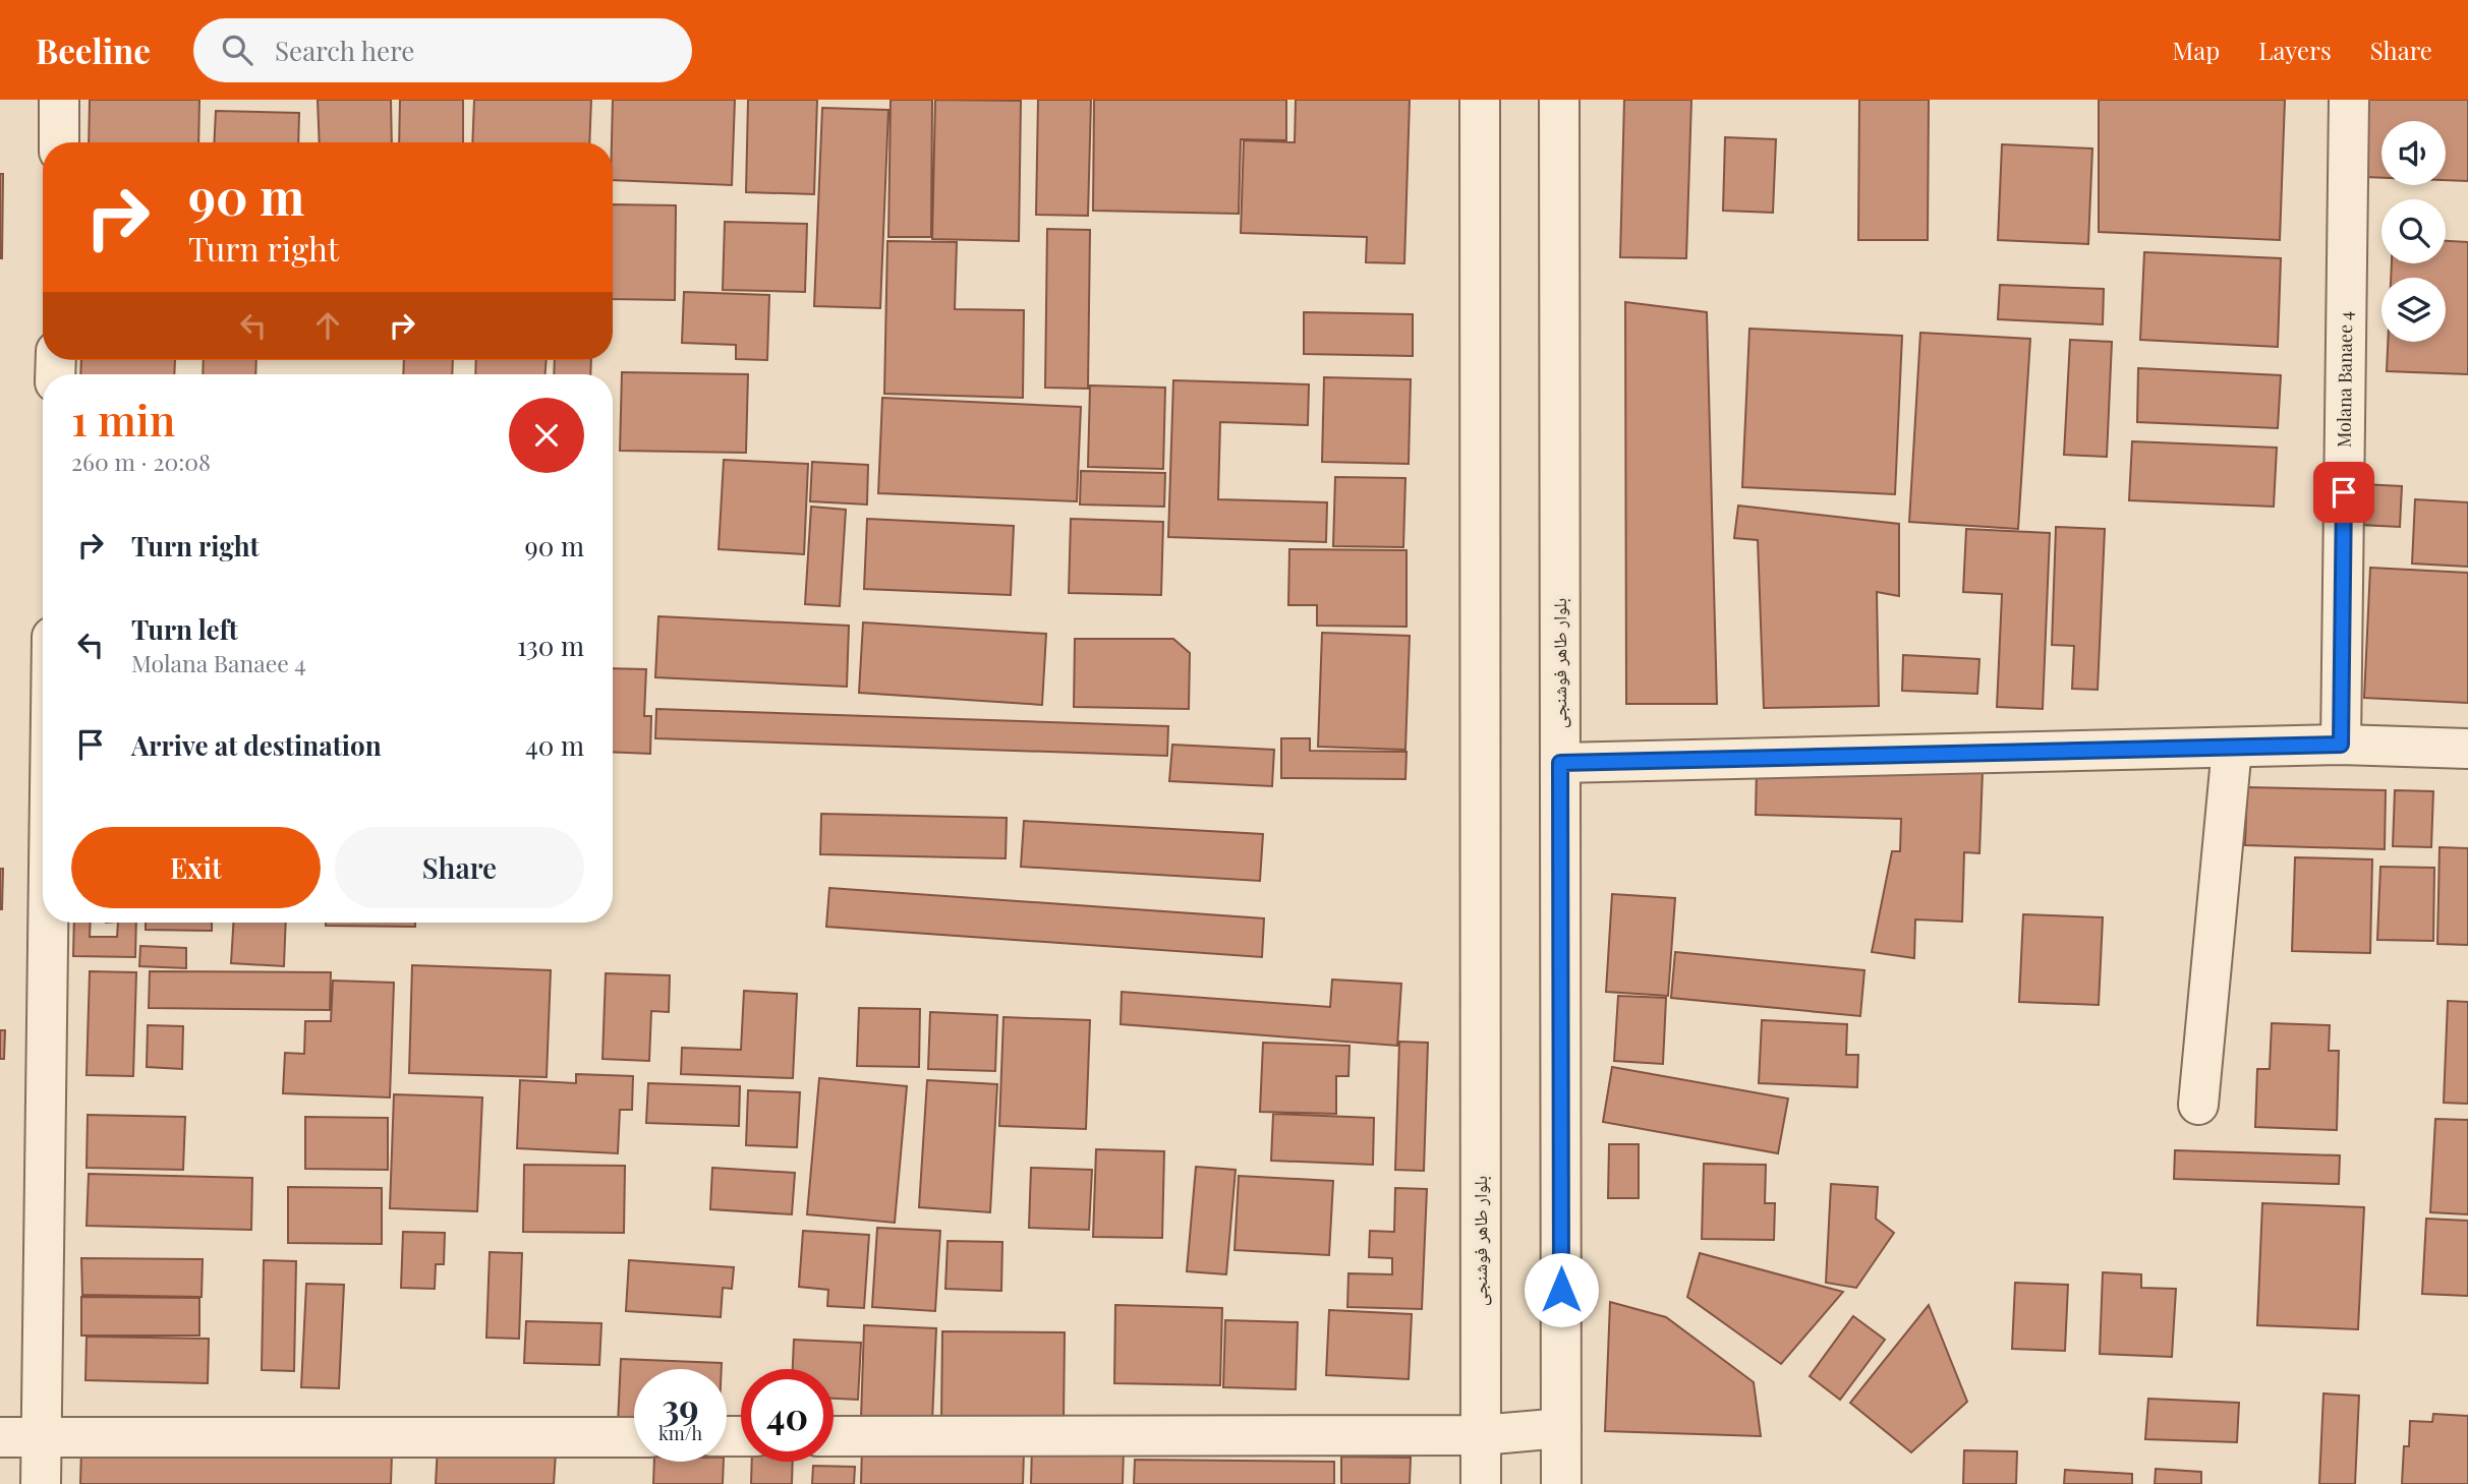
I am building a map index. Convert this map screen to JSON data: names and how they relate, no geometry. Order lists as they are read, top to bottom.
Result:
{
  "streets": {
    "street": ["Molana Banaee 4", "بلوار طاهر فوشنجی"]
  },
  "page": {
    "header": "Beeline",
    "search": "Search here",
    "nav": ["Map", "Layers", "Share"],
    "turn": ["90 m", "Turn right"],
    "heading": ["1 min", "260 m · 20:08"],
    "list": [
      {
        "name": "Turn right",
        "value": "90 m"
      },
      {
        "name": "Turn left",
        "note": "Molana Banaee 4",
        "value": "130 m"
      },
      {
        "name": "Arrive at destination",
        "value": "40 m"
      }
    ],
    "buttons": ["Exit", "Share"],
    "speed": "39 km/h",
    "limit": "40"
  }
}
